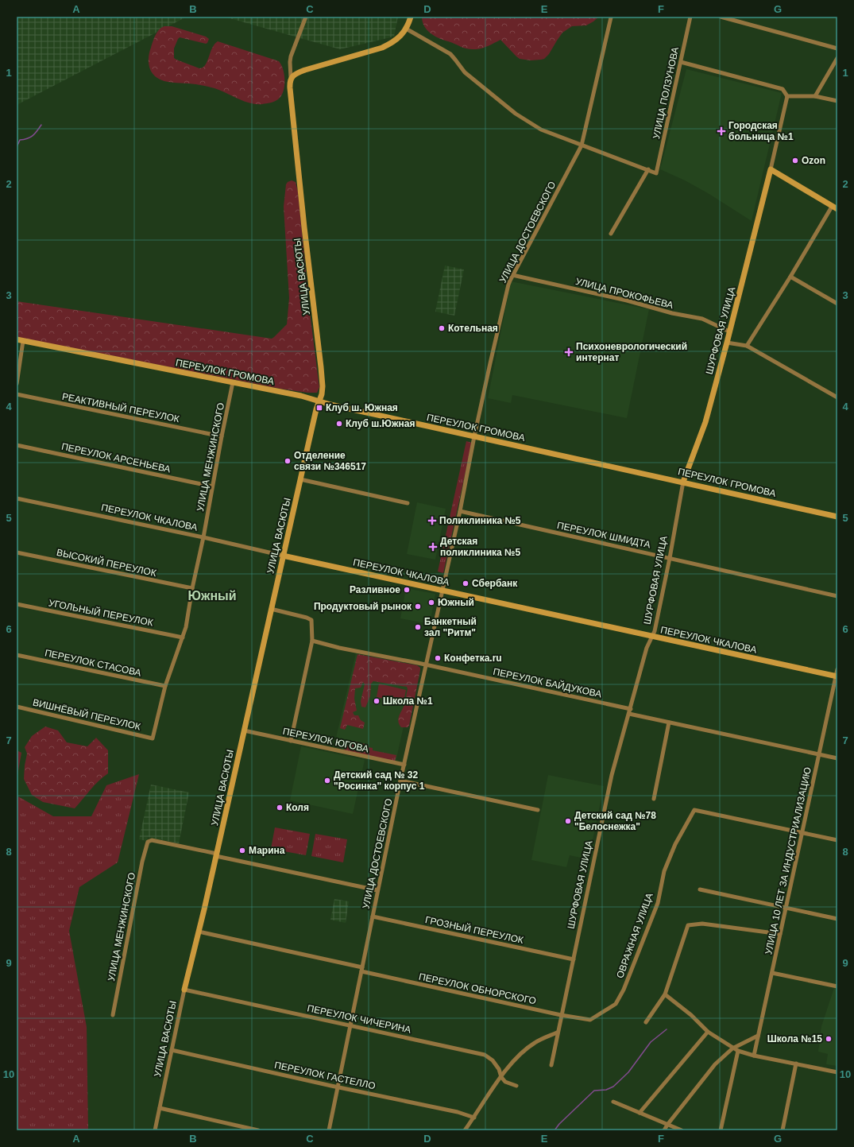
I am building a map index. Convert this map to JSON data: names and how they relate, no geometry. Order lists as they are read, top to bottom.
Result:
{
  "streets": {
    "street": [
      "УЛИЦА ПОЛЗУНОВА",
      "УЛИЦА ДОСТОЕВСКОГО",
      "УЛИЦА ВАСЮТЫ",
      "УЛИЦА ПРОКОФЬЕВА",
      "ШУРФОВАЯ УЛИЦА",
      "ПЕРЕУЛОК ГРОМОВА",
      "РЕАКТИВНЫЙ ПЕРЕУЛОК",
      "УЛИЦА МЕНЖИНСКОГО",
      "ПЕРЕУЛОК АРСЕНЬЕВА",
      "ПЕРЕУЛОК ЧКАЛОВА",
      "ПЕРЕУЛОК ШМИДТА",
      "ВЫСОКИЙ ПЕРЕУЛОК",
      "УГОЛЬНЫЙ ПЕРЕУЛОК",
      "ПЕРЕУЛОК СТАСОВА",
      "ПЕРЕУЛОК БАЙДУКОВА",
      "ВИШНЁВЫЙ ПЕРЕУЛОК",
      "ПЕРЕУЛОК ЮГОВА",
      "УЛИЦА 10 ЛЕТ ЗА ИНДУСТРИАЛИЗАЦИЮ",
      "ГРОЗНЫЙ ПЕРЕУЛОК",
      "ОВРАЖНАЯ УЛИЦА",
      "ПЕРЕУЛОК ОБНОРСКОГО",
      "ПЕРЕУЛОК ЧИЧЕРИНА",
      "ПЕРЕУЛОК ГАСТЕЛЛО"
    ]
  },
  "crossings": [
    ["УЛИЦА ДОСТОЕВСКОГО", "УЛИЦА ПРОКОФЬЕВА"],
    ["УЛИЦА ДОСТОЕВСКОГО", "ПЕРЕУЛОК ГРОМОВА"],
    ["УЛИЦА ДОСТОЕВСКОГО", "ПЕРЕУЛОК ЧКАЛОВА"],
    ["УЛИЦА ДОСТОЕВСКОГО", "ПЕРЕУЛОК ШМИДТА"],
    ["УЛИЦА ДОСТОЕВСКОГО", "ПЕРЕУЛОК БАЙДУКОВА"],
    ["УЛИЦА ДОСТОЕВСКОГО", "ПЕРЕУЛОК ЮГОВА"],
    ["УЛИЦА ДОСТОЕВСКОГО", "ГРОЗНЫЙ ПЕРЕУЛОК"],
    ["УЛИЦА ДОСТОЕВСКОГО", "ПЕРЕУЛОК ОБНОРСКОГО"],
    ["УЛИЦА ДОСТОЕВСКОГО", "ПЕРЕУЛОК ЧИЧЕРИНА"],
    ["УЛИЦА ДОСТОЕВСКОГО", "ПЕРЕУЛОК ГАСТЕЛЛО"],
    ["УЛИЦА ВАСЮТЫ", "ПЕРЕУЛОК ГРОМОВА"],
    ["УЛИЦА ВАСЮТЫ", "УЛИЦА МЕНЖИНСКОГО"],
    ["УЛИЦА ВАСЮТЫ", "ПЕРЕУЛОК ЧКАЛОВА"],
    ["УЛИЦА ВАСЮТЫ", "ПЕРЕУЛОК ЮГОВА"],
    ["УЛИЦА ВАСЮТЫ", "ПЕРЕУЛОК ОБНОРСКОГО"],
    ["УЛИЦА ВАСЮТЫ", "ПЕРЕУЛОК ЧИЧЕРИНА"],
    ["УЛИЦА ВАСЮТЫ", "ПЕРЕУЛОК ГАСТЕЛЛО"],
    ["УЛИЦА ПРОКОФЬЕВА", "ШУРФОВАЯ УЛИЦА"],
    ["ШУРФОВАЯ УЛИЦА", "ПЕРЕУЛОК ГРОМОВА"],
    ["ШУРФОВАЯ УЛИЦА", "ПЕРЕУЛОК ЧКАЛОВА"],
    ["ШУРФОВАЯ УЛИЦА", "ПЕРЕУЛОК ШМИДТА"],
    ["ШУРФОВАЯ УЛИЦА", "ПЕРЕУЛОК БАЙДУКОВА"],
    ["ШУРФОВАЯ УЛИЦА", "ГРОЗНЫЙ ПЕРЕУЛОК"],
    ["ШУРФОВАЯ УЛИЦА", "ПЕРЕУЛОК ОБНОРСКОГО"],
    ["ПЕРЕУЛОК ГРОМОВА", "УЛИЦА МЕНЖИНСКОГО"],
    ["РЕАКТИВНЫЙ ПЕРЕУЛОК", "УЛИЦА МЕНЖИНСКОГО"],
    ["УЛИЦА МЕНЖИНСКОГО", "ПЕРЕУЛОК АРСЕНЬЕВА"],
    ["УЛИЦА МЕНЖИНСКОГО", "ПЕРЕУЛОК ЧКАЛОВА"],
    ["УЛИЦА МЕНЖИНСКОГО", "ВЫСОКИЙ ПЕРЕУЛОК"],
    ["УЛИЦА МЕНЖИНСКОГО", "УГОЛЬНЫЙ ПЕРЕУЛОК"],
    ["УЛИЦА МЕНЖИНСКОГО", "ПЕРЕУЛОК СТАСОВА"],
    ["УЛИЦА МЕНЖИНСКОГО", "ВИШНЁВЫЙ ПЕРЕУЛОК"],
    ["ПЕРЕУЛОК ЧКАЛОВА", "УЛИЦА 10 ЛЕТ ЗА ИНДУСТРИАЛИЗАЦИЮ"],
    ["ПЕРЕУЛОК БАЙДУКОВА", "УЛИЦА 10 ЛЕТ ЗА ИНДУСТРИАЛИЗАЦИЮ"],
    ["УЛИЦА 10 ЛЕТ ЗА ИНДУСТРИАЛИЗАЦИЮ", "ОВРАЖНАЯ УЛИЦА"],
    ["ОВРАЖНАЯ УЛИЦА", "ПЕРЕУЛОК ОБНОРСКОГО"]
  ],
  "districts": ["Южный"],
  "places": {
    "health": [
      "Городская больница №1",
      "Психоневрологический интернат",
      "Поликлиника №5",
      "Детская поликлиника №5"
    ],
    "other": [
      "Ozon",
      "Котельная",
      "Клуб ш.Южная",
      "Отделение связи №346517",
      "Сбербанк",
      "Разливное",
      "Южный",
      "Продуктовый рынок",
      "Банкетный зал \"Ритм\"",
      "Конфетка.ru",
      "Школа №1",
      "Детский сад № 32 \"Росинка\" корпус 1",
      "Коля",
      "Детский сад №78 \"Белоснежка\"",
      "Марина",
      "Школа №15"
    ],
    "transit": ["Клуб ш. Южная"]
  },
  "grid": {
    "columns": [
      "A",
      "B",
      "C",
      "D",
      "E",
      "F",
      "G"
    ],
    "rows": [
      "1",
      "2",
      "3",
      "4",
      "5",
      "6",
      "7",
      "8",
      "9",
      "10"
    ]
  }
}
